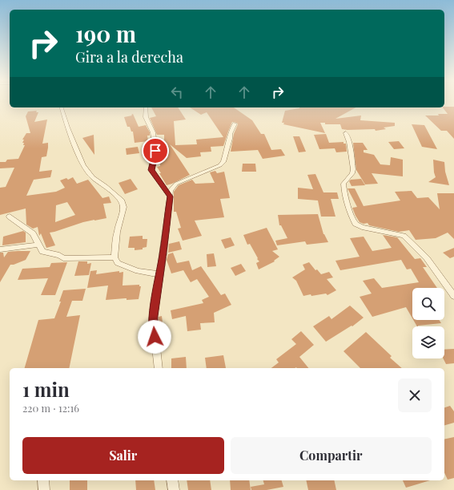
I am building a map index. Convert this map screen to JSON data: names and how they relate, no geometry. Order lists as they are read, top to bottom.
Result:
{
  "page": {
    "turn": ["190 m", "Gira a la derecha"],
    "heading": ["1 min", "220 m · 12:16"],
    "buttons": ["Salir", "Compartir"]
  }
}
